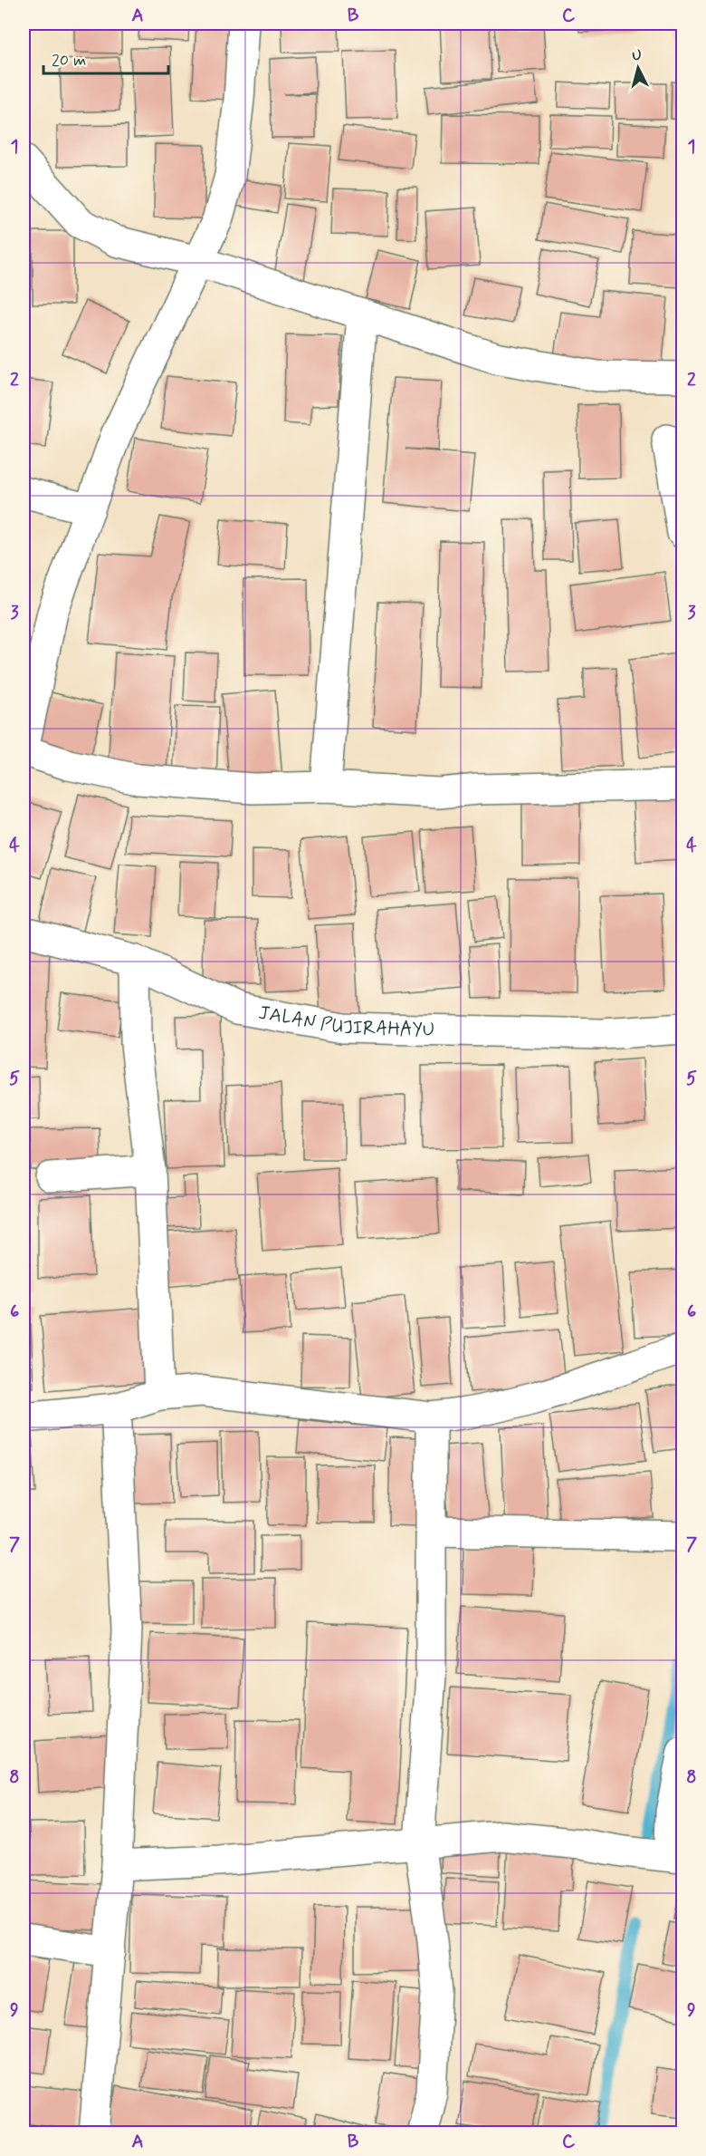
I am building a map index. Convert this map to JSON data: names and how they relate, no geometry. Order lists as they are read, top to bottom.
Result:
{
  "streets": {
    "street": ["JALAN PUJIRAHAYU"]
  },
  "scale_bar": "20 m",
  "north": "top",
  "grid": {
    "columns": ["A", "B", "C"],
    "rows": [
      "1",
      "2",
      "3",
      "4",
      "5",
      "6",
      "7",
      "8",
      "9"
    ]
  }
}
